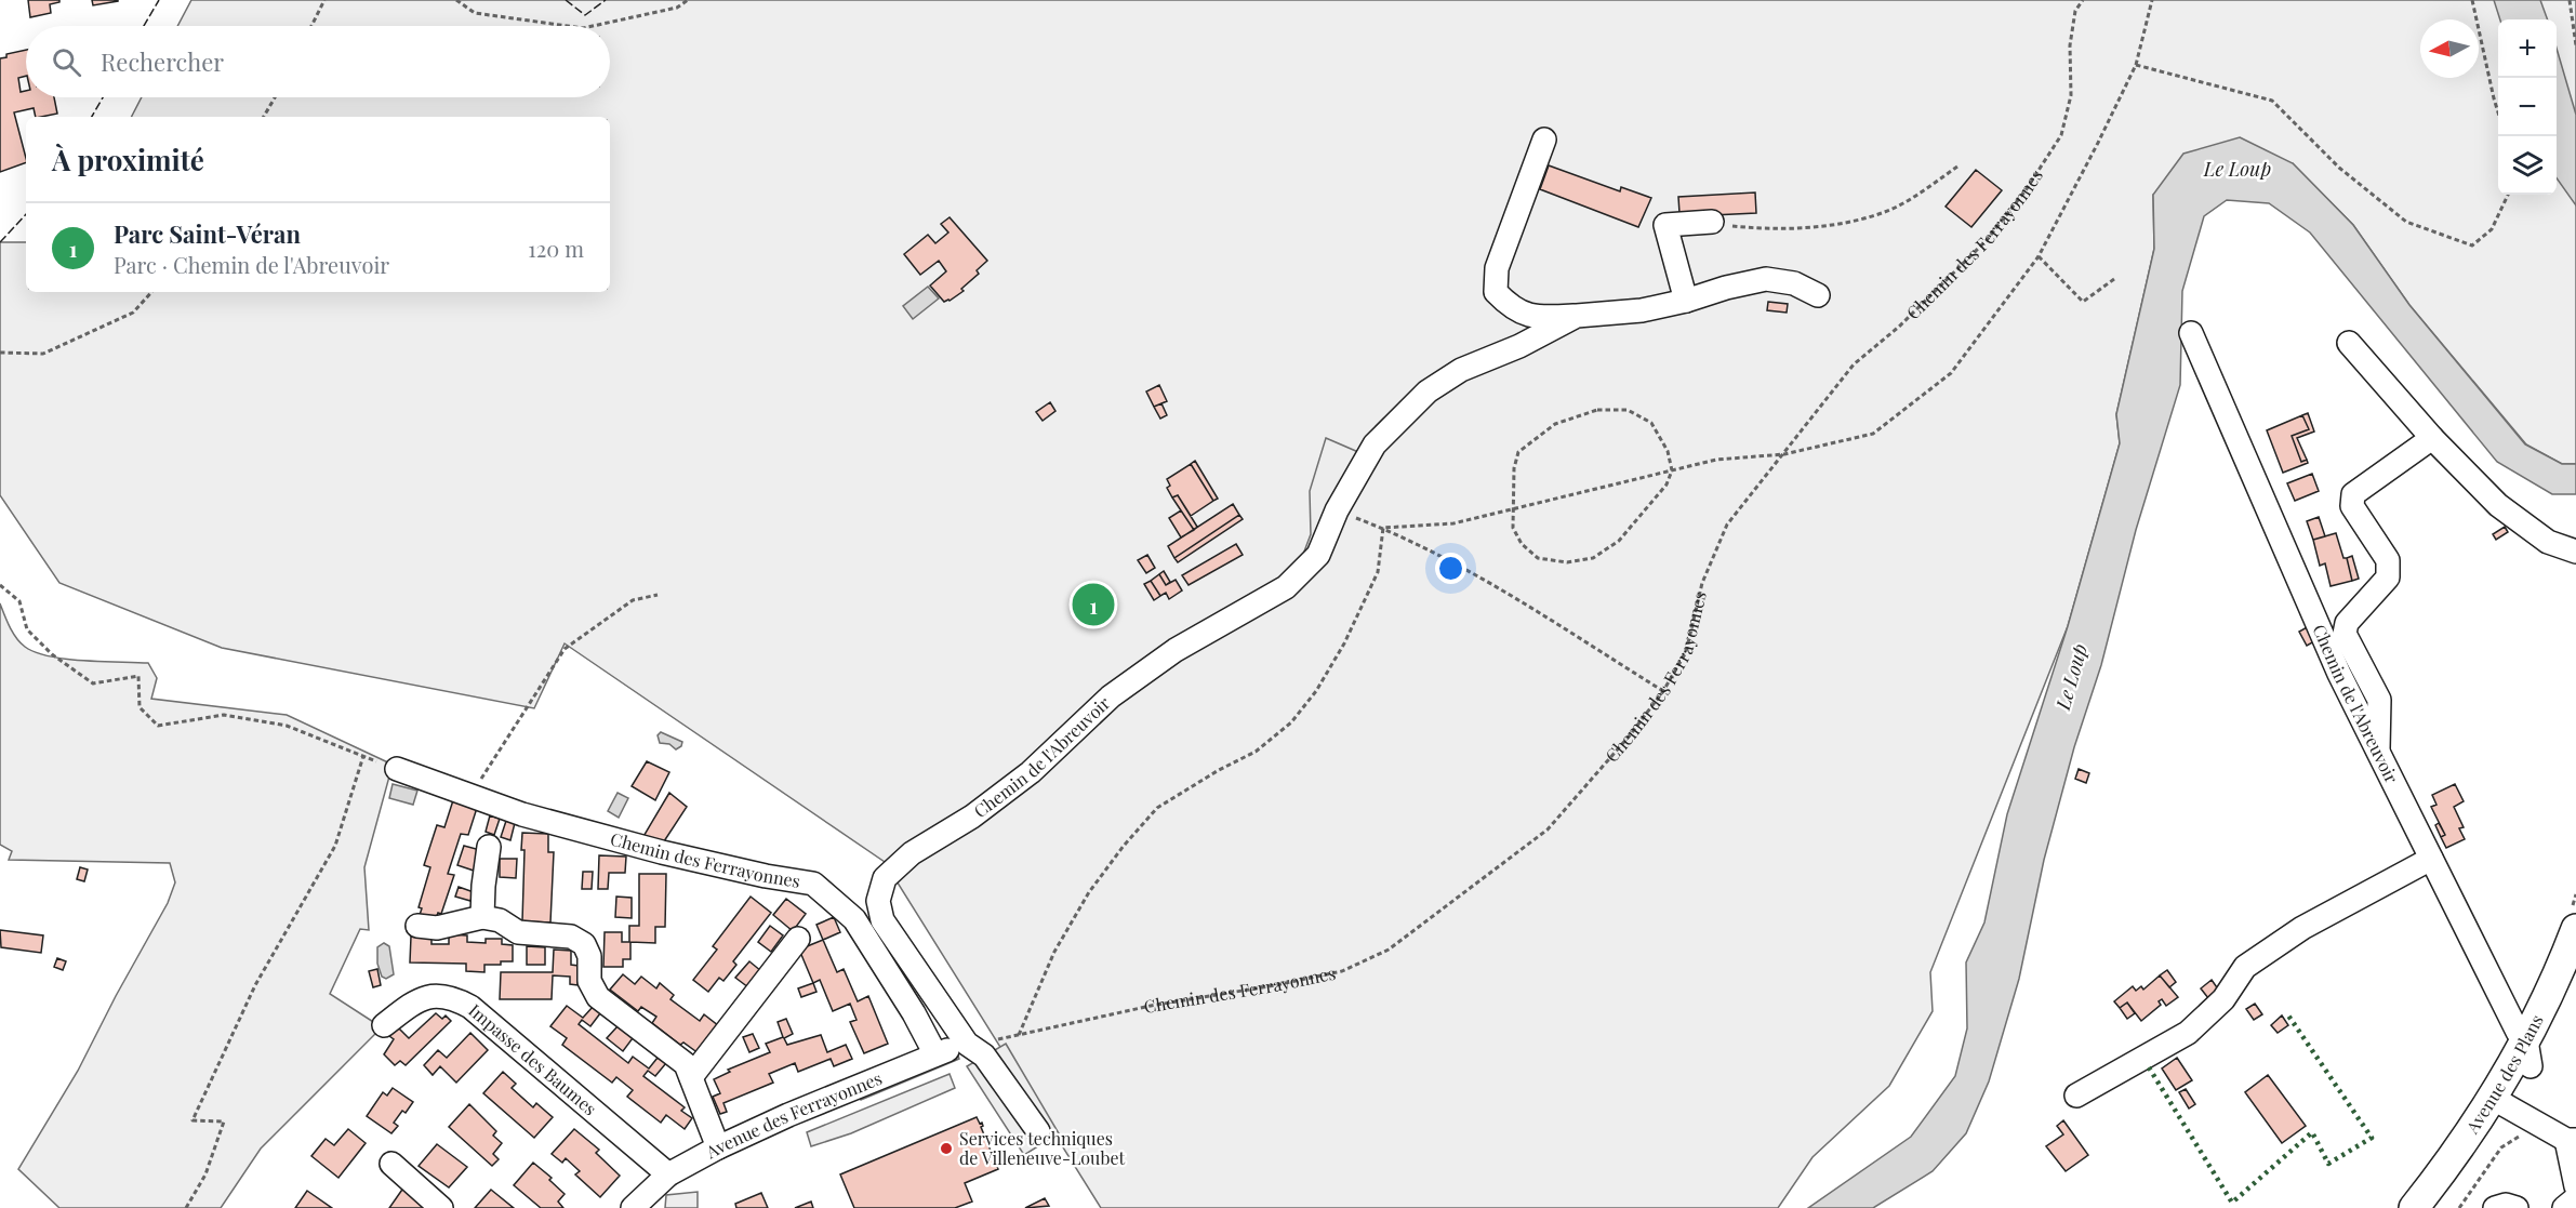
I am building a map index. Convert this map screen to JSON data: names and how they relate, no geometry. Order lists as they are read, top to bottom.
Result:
{
  "streets": {
    "main road": ["Avenue des Plans"],
    "street": [
      "Chemin des Ferrayonnes",
      "Chemin de l'Abreuvoir",
      "Impasse des Baumes",
      "Avenue des Ferrayonnes"
    ]
  },
  "crossings": [
    ["Chemin des Ferrayonnes", "Chemin de l'Abreuvoir"],
    ["Chemin des Ferrayonnes", "Avenue des Ferrayonnes"],
    ["Chemin de l'Abreuvoir", "Avenue des Plans"],
    ["Chemin de l'Abreuvoir", "Avenue des Ferrayonnes"],
    ["Impasse des Baumes", "Avenue des Ferrayonnes"]
  ],
  "water": ["Le Loup"],
  "places": ["Services techniques de Villeneuve-Loubet"],
  "north": "left",
  "page": {
    "map_buttons": ["+", "−"],
    "search": "Rechercher",
    "heading": "À proximité",
    "list": [
      {
        "mark": "1",
        "name": "Parc Saint-Véran",
        "note": "Parc · Chemin de l'Abreuvoir",
        "value": "120 m"
      }
    ],
    "pins": "1"
  }
}
